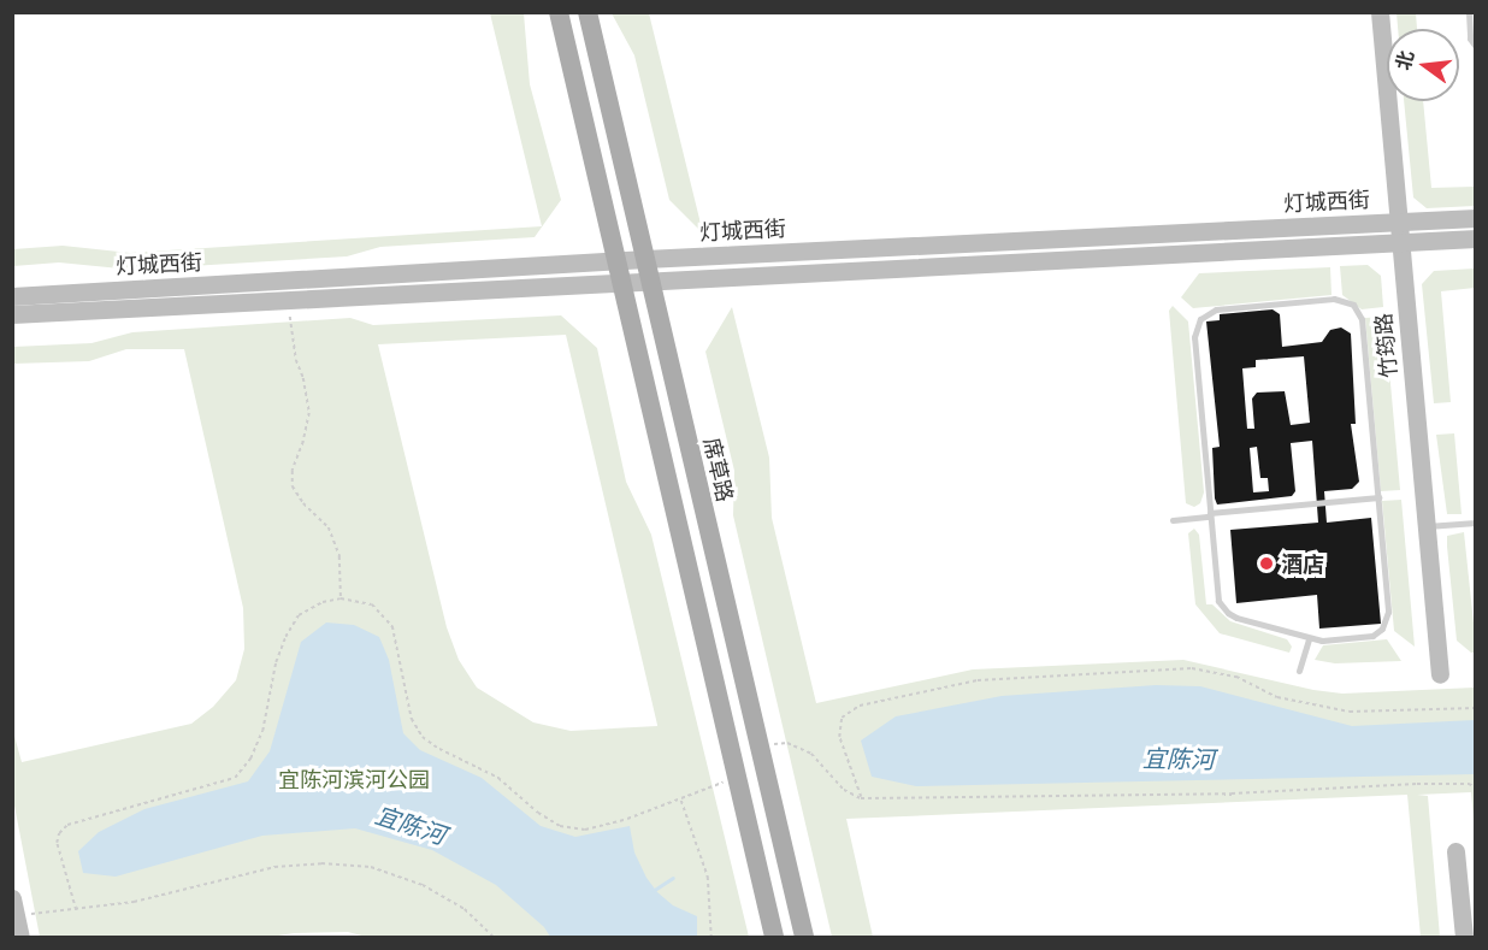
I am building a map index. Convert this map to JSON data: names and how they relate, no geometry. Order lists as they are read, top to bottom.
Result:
{
  "streets": {
    "main road": ["席草路"],
    "street": ["灯城西街", "竹筠路"]
  },
  "crossings": [
    ["灯城西街", "竹筠路"],
    ["灯城西街", "席草路"]
  ],
  "water": ["宜陈河"],
  "parks": ["宜陈河滨河公园"],
  "places": ["酒店"],
  "north": "left"
}
